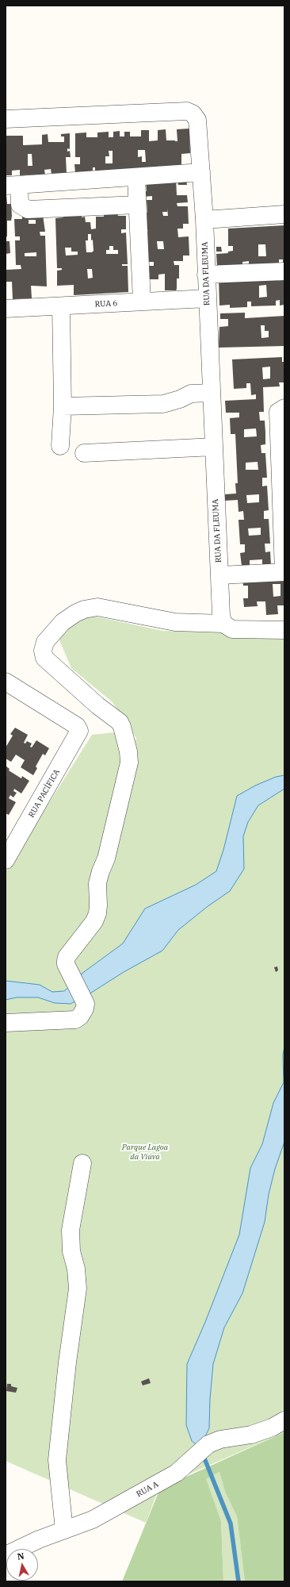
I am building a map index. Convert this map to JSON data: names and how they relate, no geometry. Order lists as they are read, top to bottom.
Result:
{
  "streets": {
    "street": [
      "RUA DA FLEUMA",
      "RUA 6",
      "RUA PACÍFICA",
      "RUA A"
    ]
  },
  "crossings": [
    ["RUA DA FLEUMA", "RUA 6"]
  ],
  "parks": ["Parque Lagoa da Viúva"],
  "north": "top"
}
